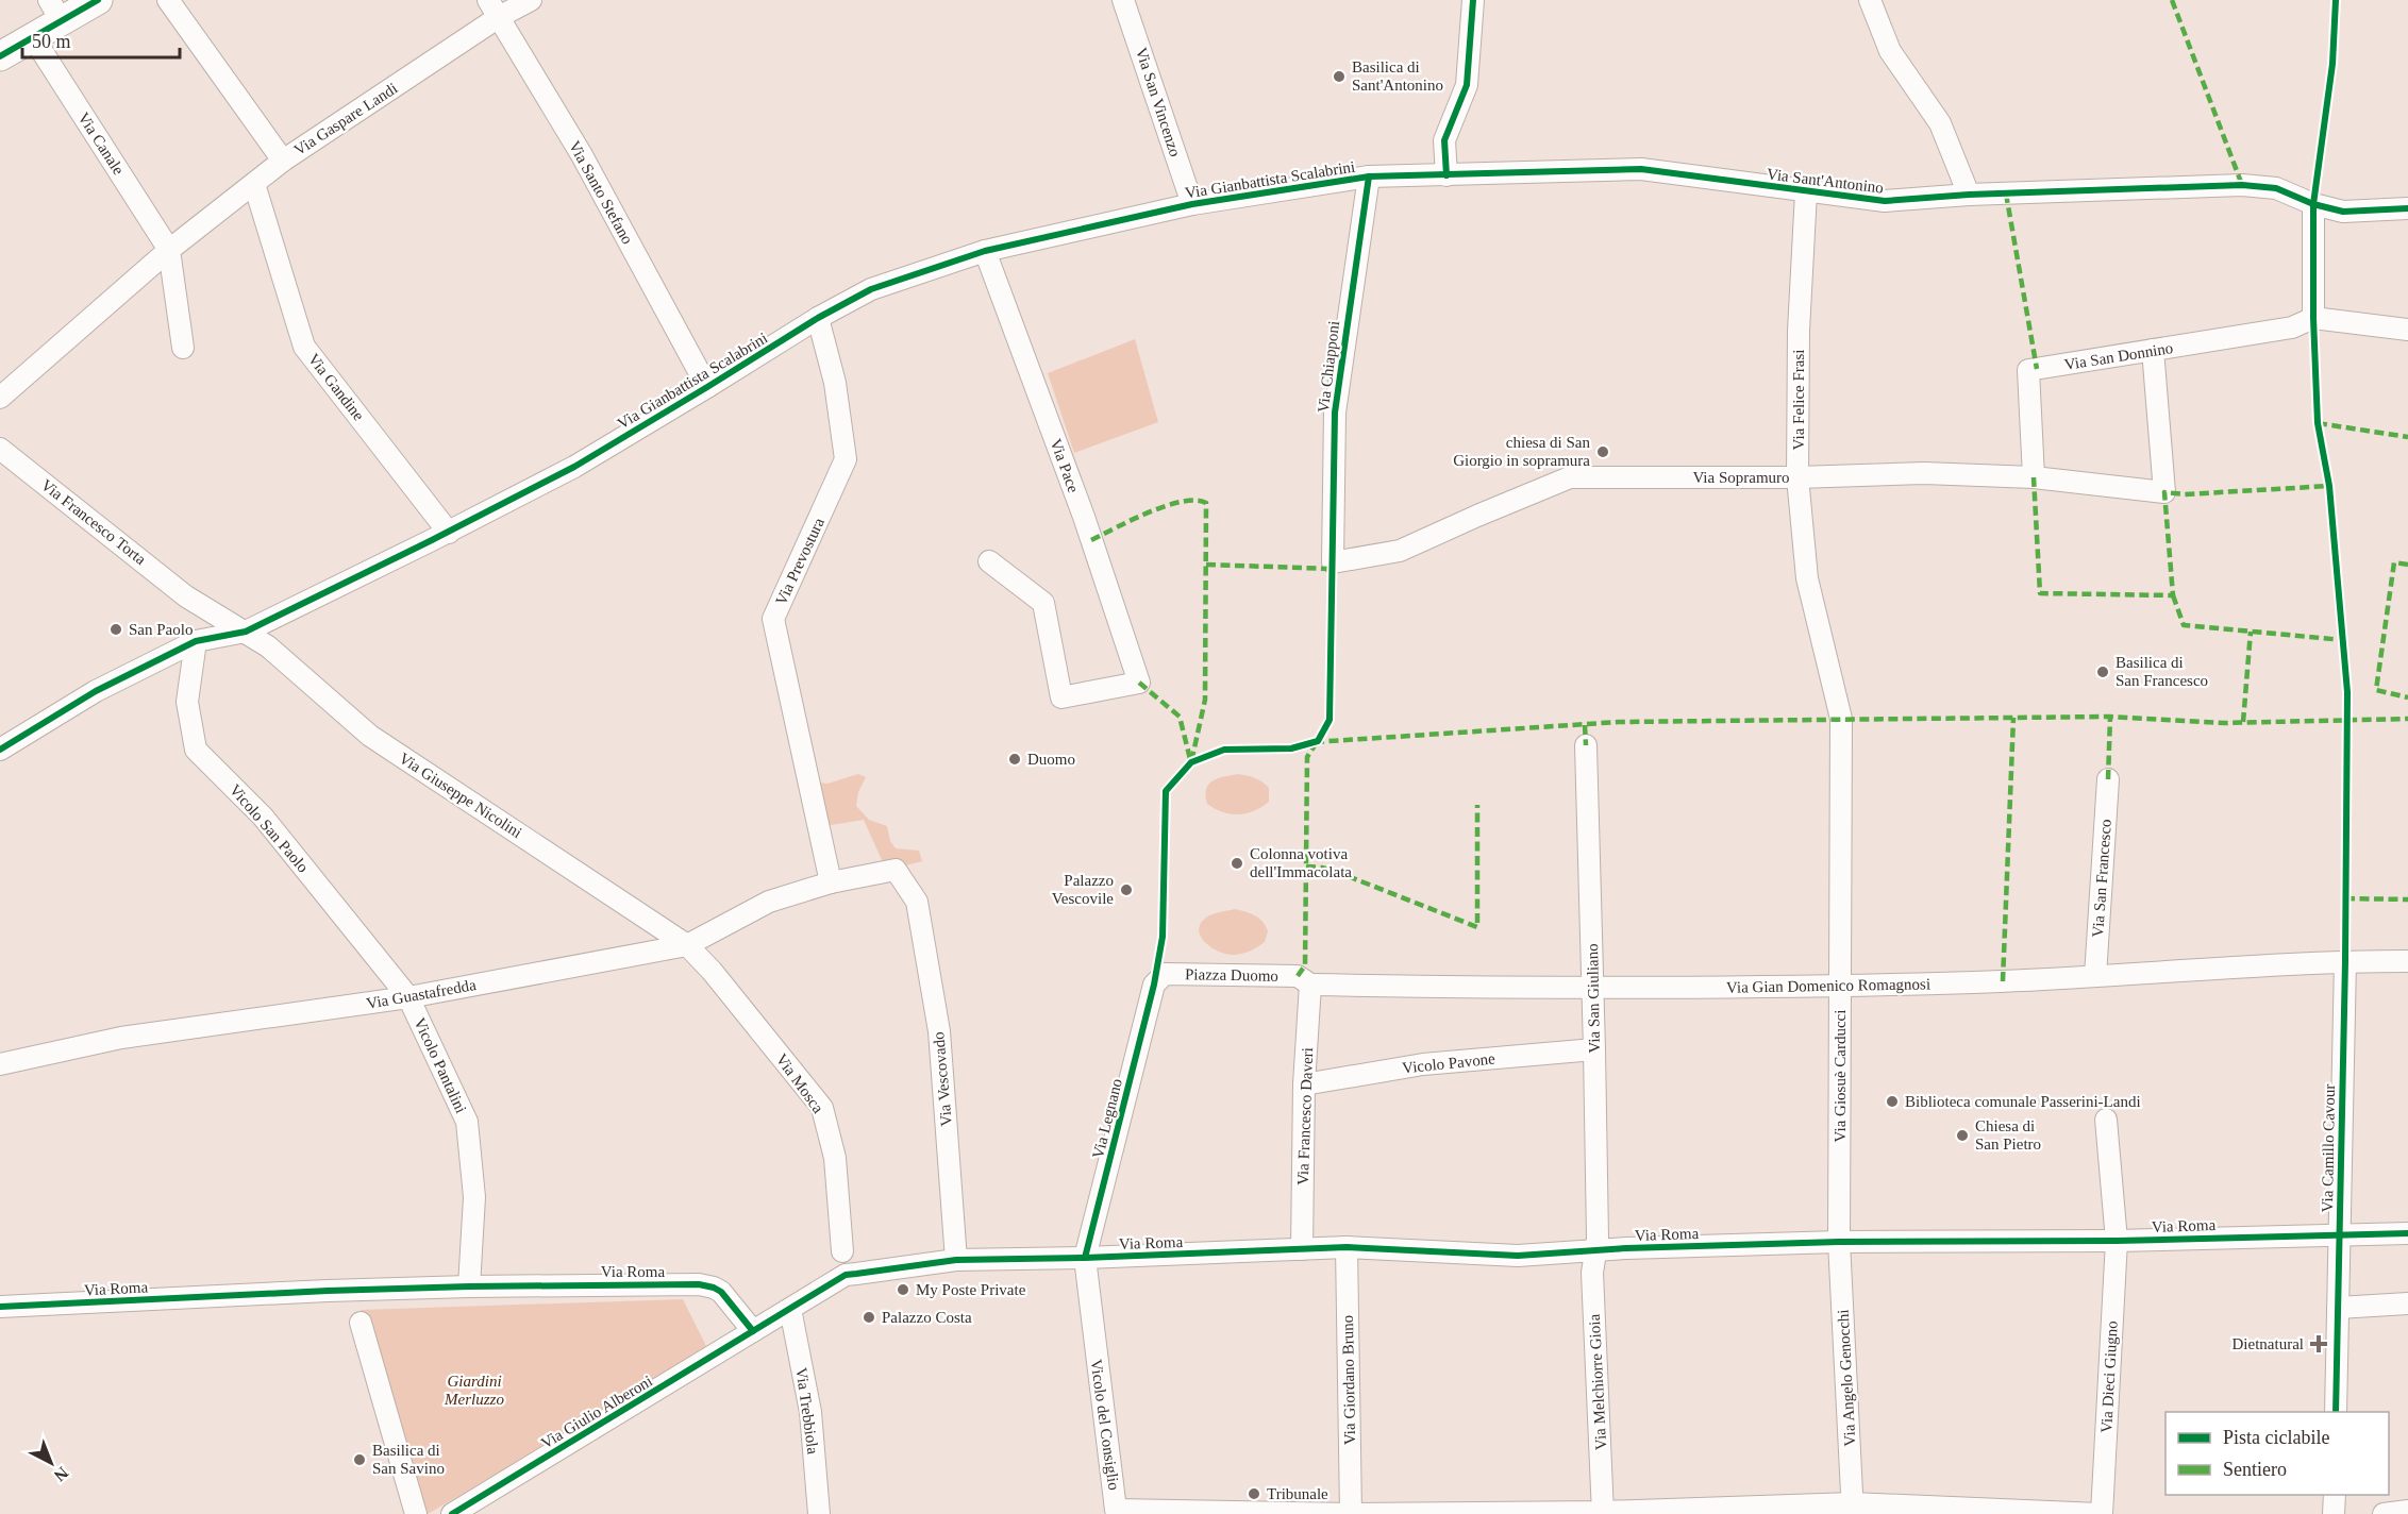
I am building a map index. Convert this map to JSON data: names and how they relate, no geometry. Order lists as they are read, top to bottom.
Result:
{
  "streets": {
    "street": [
      "Via San Vincenzo",
      "Via Gaspare Landi",
      "Via Canale",
      "Via Gianbattista Scalabrini",
      "Via Sant'Antonino",
      "Via Santo Stefano",
      "Via San Donnino",
      "Via Chiapponi",
      "Via Gandine",
      "Via Felice Frasi",
      "Via Pace",
      "Via Sopramuro",
      "Via Francesco Torta",
      "Via Prevostura",
      "Via Giuseppe Nicolini",
      "Vicolo San Paolo",
      "Via San Francesco",
      "Piazza Duomo",
      "Via Gian Domenico Romagnosi",
      "Via Guastafredda",
      "Via San Giuliano",
      "Vicolo Pavone",
      "Vicolo Pantalini",
      "Via Giosuè Carducci",
      "Via Vescovado",
      "Via Mosca",
      "Via Francesco Daveri",
      "Via Legnano",
      "Via Camillo Cavour",
      "Via Roma",
      "Via Dieci Giugno",
      "Via Angelo Genocchi",
      "Via Giordano Bruno",
      "Via Melchiorre Gioia",
      "Via Trebbiola",
      "Via Giulio Alberoni",
      "Vicolo del Consiglio"
    ]
  },
  "crossings": [
    ["Via San Vincenzo", "Via Gianbattista Scalabrini"],
    ["Via Gaspare Landi", "Via Canale"],
    ["Via Gaspare Landi", "Via Santo Stefano"],
    ["Via Gaspare Landi", "Via Gandine"],
    ["Via Gianbattista Scalabrini", "Via Sant'Antonino"],
    ["Via Gianbattista Scalabrini", "Via Santo Stefano"],
    ["Via Gianbattista Scalabrini", "Via Chiapponi"],
    ["Via Gianbattista Scalabrini", "Via Gandine"],
    ["Via Gianbattista Scalabrini", "Via Pace"],
    ["Via Gianbattista Scalabrini", "Via Francesco Torta"],
    ["Via Gianbattista Scalabrini", "Via Prevostura"],
    ["Via Gianbattista Scalabrini", "Via Giuseppe Nicolini"],
    ["Via Gianbattista Scalabrini", "Vicolo San Paolo"],
    ["Via Sant'Antonino", "Via Felice Frasi"],
    ["Via San Donnino", "Via Sopramuro"],
    ["Via Chiapponi", "Via Sopramuro"],
    ["Via Felice Frasi", "Via Sopramuro"],
    ["Via Felice Frasi", "Via Giosuè Carducci"],
    ["Via Francesco Torta", "Via Giuseppe Nicolini"],
    ["Via Prevostura", "Via Guastafredda"],
    ["Via Giuseppe Nicolini", "Via Guastafredda"],
    ["Via Giuseppe Nicolini", "Via Mosca"],
    ["Vicolo San Paolo", "Via Guastafredda"],
    ["Vicolo San Paolo", "Vicolo Pantalini"],
    ["Via San Francesco", "Via Gian Domenico Romagnosi"],
    ["Piazza Duomo", "Via Gian Domenico Romagnosi"],
    ["Piazza Duomo", "Via Francesco Daveri"],
    ["Piazza Duomo", "Via Legnano"],
    ["Via Gian Domenico Romagnosi", "Via San Giuliano"],
    ["Via Gian Domenico Romagnosi", "Via Giosuè Carducci"],
    ["Via Gian Domenico Romagnosi", "Via Francesco Daveri"],
    ["Via Gian Domenico Romagnosi", "Via Camillo Cavour"],
    ["Via Guastafredda", "Vicolo Pantalini"],
    ["Via Guastafredda", "Via Vescovado"],
    ["Via Guastafredda", "Via Mosca"],
    ["Via San Giuliano", "Vicolo Pavone"],
    ["Via San Giuliano", "Via Roma"],
    ["Via San Giuliano", "Via Melchiorre Gioia"],
    ["Vicolo Pavone", "Via Francesco Daveri"],
    ["Vicolo Pantalini", "Via Roma"],
    ["Via Giosuè Carducci", "Via Roma"],
    ["Via Giosuè Carducci", "Via Angelo Genocchi"],
    ["Via Vescovado", "Via Roma"],
    ["Via Francesco Daveri", "Via Roma"],
    ["Via Legnano", "Via Roma"],
    ["Via Legnano", "Vicolo del Consiglio"],
    ["Via Camillo Cavour", "Via Roma"],
    ["Via Roma", "Via Dieci Giugno"],
    ["Via Roma", "Via Angelo Genocchi"],
    ["Via Roma", "Via Giordano Bruno"],
    ["Via Roma", "Via Melchiorre Gioia"],
    ["Via Roma", "Via Trebbiola"],
    ["Via Roma", "Via Giulio Alberoni"],
    ["Via Roma", "Vicolo del Consiglio"],
    ["Via Giordano Bruno", "Vicolo del Consiglio"]
  ],
  "parks": ["Giardini Merluzzo"],
  "places": {
    "other": [
      "Basilica di Sant'Antonino",
      "chiesa di San Giorgio in sopramura",
      "San Paolo",
      "Basilica di San Francesco",
      "Duomo",
      "Colonna votiva dell'Immacolata",
      "Palazzo Vescovile",
      "Biblioteca comunale Passerini-Landi",
      "Chiesa di San Pietro",
      "My Poste Private",
      "Palazzo Costa",
      "Basilica di San Savino",
      "Tribunale"
    ],
    "health": ["Dietnatural"]
  },
  "legend": ["Pista ciclabile", "Sentiero"],
  "scale_bar": "50 m",
  "north": "bottom right"
}
